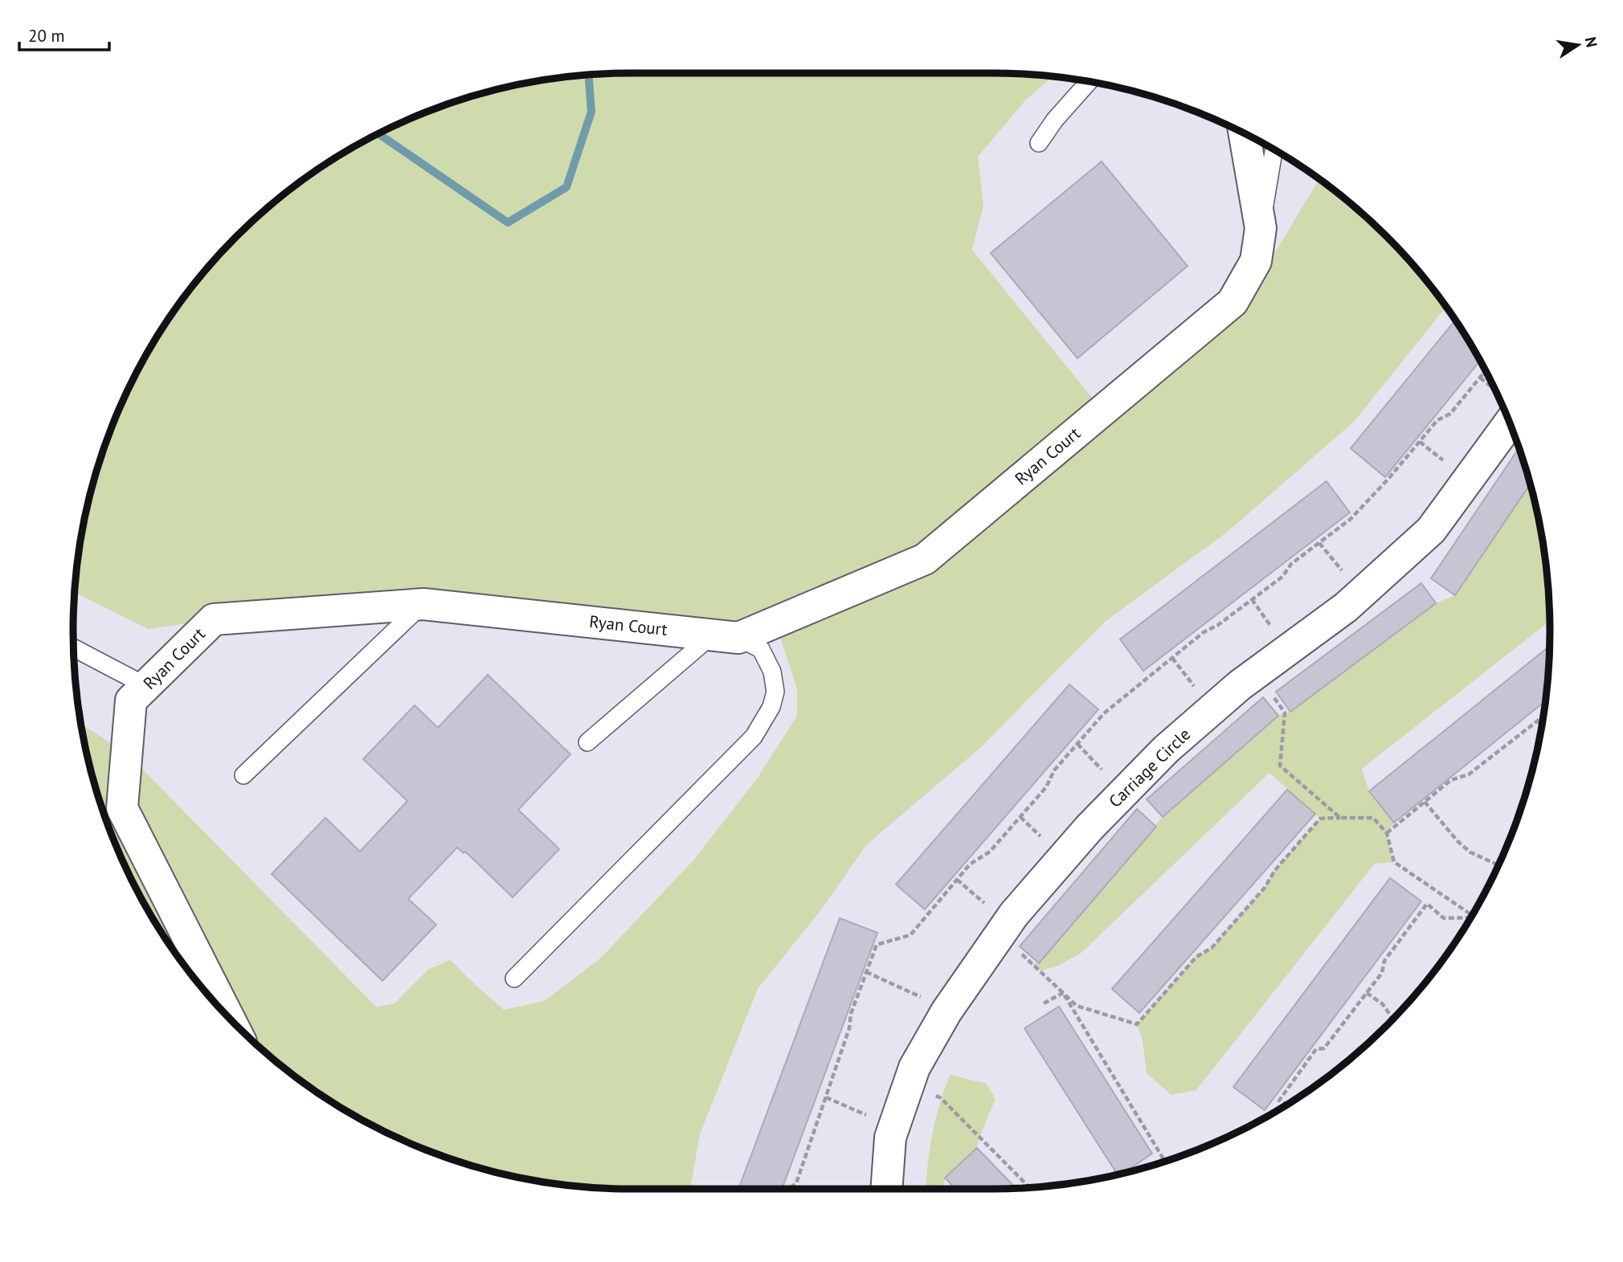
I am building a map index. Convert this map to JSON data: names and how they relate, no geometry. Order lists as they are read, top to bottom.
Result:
{
  "streets": {
    "street": ["Ryan Court", "Carriage Circle"]
  },
  "scale_bar": "20 m",
  "north": "right"
}
